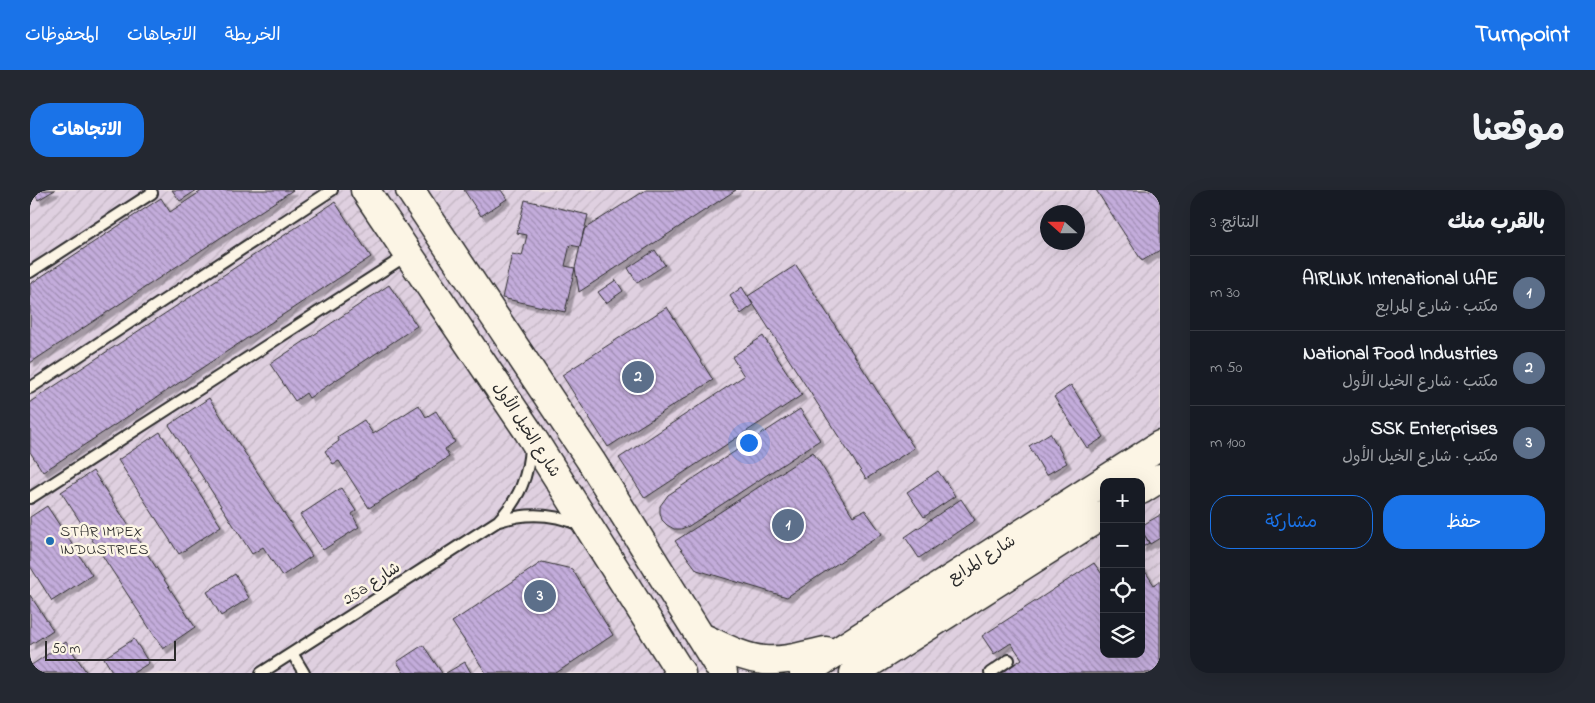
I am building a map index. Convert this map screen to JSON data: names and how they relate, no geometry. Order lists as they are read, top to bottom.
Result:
{
  "streets": {
    "main road": ["شارع الخيل الأول", "شارع المرابع"],
    "lane": ["25a شارع"]
  },
  "crossings": [
    ["شارع الخيل الأول", "25a شارع"]
  ],
  "places": ["STAR IMPEX INDUSTRIES"],
  "scale_bar": "50 m",
  "north": "left",
  "page": {
    "header": "Turnpoint",
    "nav": ["الخريطة", "الاتجاهات", "المحفوظات"],
    "title": "موقعنا",
    "buttons": [
      "الاتجاهات",
      ["حفظ", "مشاركة"]
    ],
    "heading": ["بالقرب منك", "النتائج: 3"],
    "list": [
      {
        "mark": "1",
        "name": "AIRLINK Intenational UAE",
        "note": "مكتب · شارع المرابع",
        "value": "30 m"
      },
      {
        "mark": "2",
        "name": "National Food Industries",
        "note": "مكتب · شارع الخيل الأول",
        "value": "50 m"
      },
      {
        "mark": "3",
        "name": "SSK Enterprises",
        "note": "مكتب · شارع الخيل الأول",
        "value": "100 m"
      }
    ],
    "pins": ["2", "1", "3"],
    "map_buttons": ["+", "−"],
    "scale": "50 m"
  }
}
